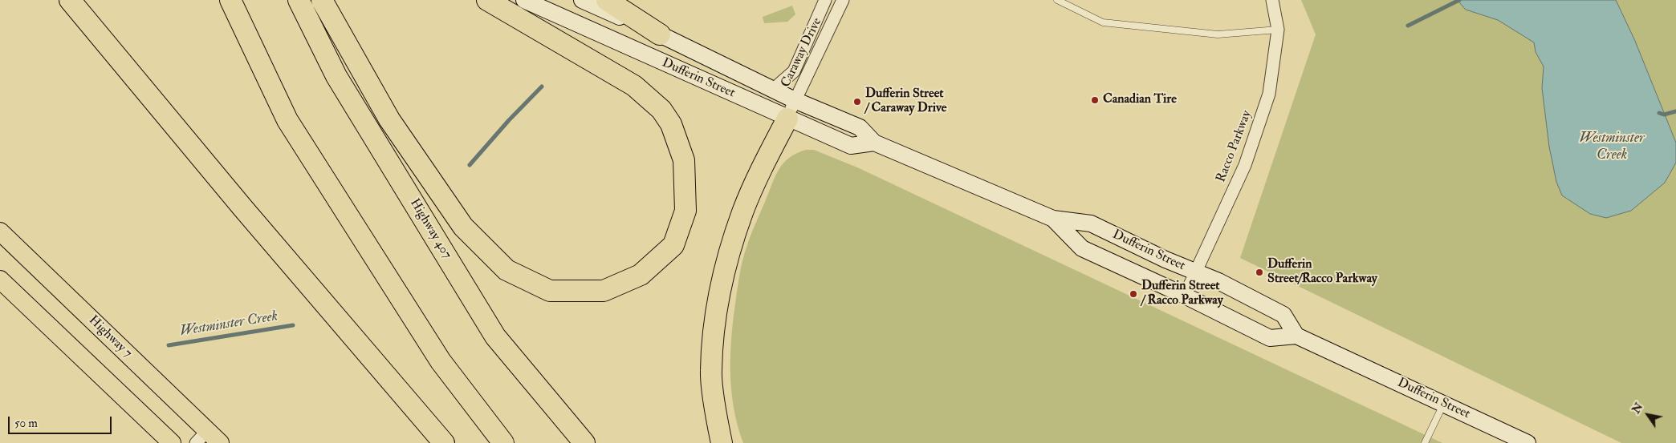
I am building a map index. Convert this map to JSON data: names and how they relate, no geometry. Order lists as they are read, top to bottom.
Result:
{
  "streets": {
    "highway": ["Highway 407"],
    "main road": ["Dufferin Street", "Highway 7"],
    "street": ["Caraway Drive", "Racco Parkway"]
  },
  "crossings": [
    ["Caraway Drive", "Dufferin Street"],
    ["Dufferin Street", "Racco Parkway"]
  ],
  "water": ["Westminster Creek"],
  "places": [
    "Canadian Tire",
    "Dufferin Street / Caraway Drive",
    "Dufferin Street/Racco Parkway",
    "Dufferin Street / Racco Parkway"
  ],
  "scale_bar": "50 m",
  "north": "top left"
}
